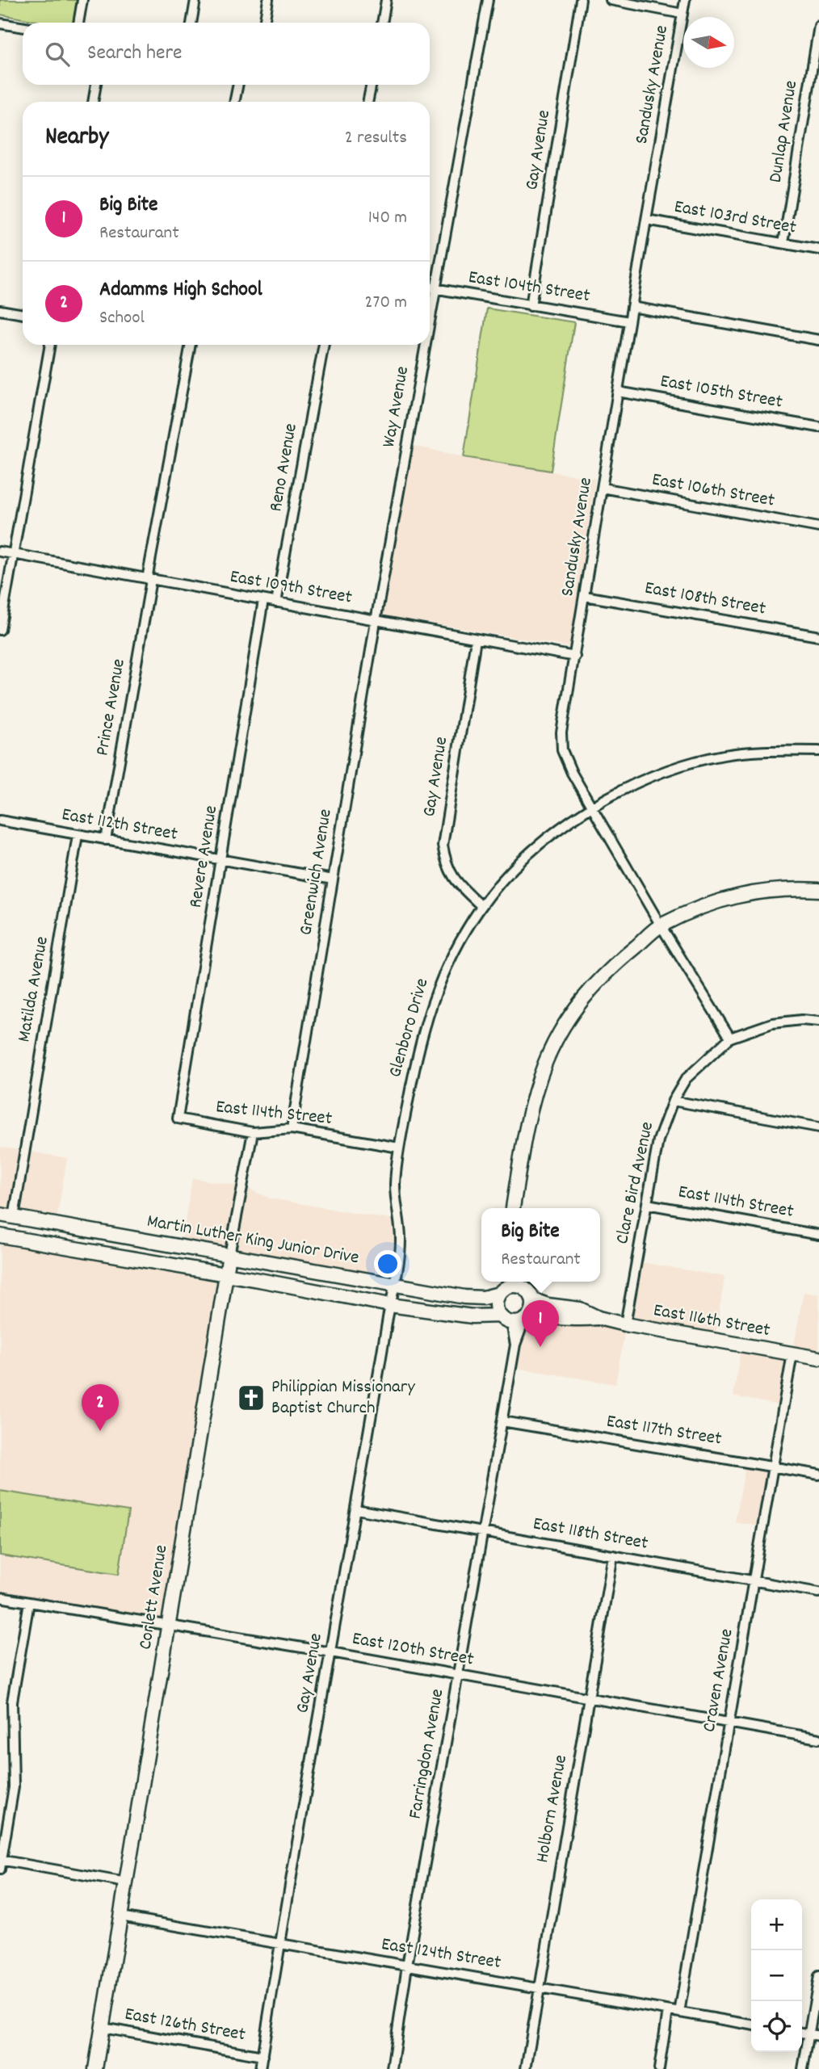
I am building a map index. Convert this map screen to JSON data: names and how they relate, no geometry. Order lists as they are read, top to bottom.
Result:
{
  "streets": {
    "main road": ["Martin Luther King Junior Drive", "East 116th Street", "Corlett Avenue"],
    "street": [
      "Sandusky Avenue",
      "Dunlap Avenue",
      "Gay Avenue",
      "East 103rd Street",
      "East 104th Street",
      "East 105th Street",
      "Way Avenue",
      "Reno Avenue",
      "East 106th Street",
      "East 109th Street",
      "East 108th Street",
      "Prince Avenue",
      "East 112th Street",
      "Revere Avenue",
      "Greenwich Avenue",
      "Matilda Avenue",
      "Glenboro Drive",
      "East 114th Street",
      "Clare Bird Avenue",
      "East 117th Street",
      "East 118th Street",
      "East 120th Street",
      "Craven Avenue",
      "Farringdon Avenue",
      "Holborn Avenue",
      "East 124th Street",
      "East 126th Street"
    ]
  },
  "crossings": [
    ["Sandusky Avenue", "East 103rd Street"],
    ["Sandusky Avenue", "East 104th Street"],
    ["Sandusky Avenue", "East 105th Street"],
    ["Sandusky Avenue", "East 106th Street"],
    ["Sandusky Avenue", "East 109th Street"],
    ["Sandusky Avenue", "East 108th Street"],
    ["Sandusky Avenue", "Glenboro Drive"],
    ["Sandusky Avenue", "Clare Bird Avenue"],
    ["Dunlap Avenue", "East 103rd Street"],
    ["Gay Avenue", "East 104th Street"],
    ["Gay Avenue", "East 109th Street"],
    ["Gay Avenue", "Glenboro Drive"],
    ["Gay Avenue", "Martin Luther King Junior Drive"],
    ["Gay Avenue", "East 118th Street"],
    ["Gay Avenue", "East 120th Street"],
    ["Gay Avenue", "East 124th Street"],
    ["Gay Avenue", "East 126th Street"],
    ["East 104th Street", "Way Avenue"],
    ["Way Avenue", "East 109th Street"],
    ["Way Avenue", "Greenwich Avenue"],
    ["Reno Avenue", "East 109th Street"],
    ["East 109th Street", "Prince Avenue"],
    ["East 109th Street", "Revere Avenue"],
    ["East 109th Street", "Greenwich Avenue"],
    ["Prince Avenue", "East 112th Street"],
    ["East 112th Street", "Revere Avenue"],
    ["East 112th Street", "Greenwich Avenue"],
    ["East 112th Street", "Matilda Avenue"],
    ["Revere Avenue", "East 114th Street"],
    ["Greenwich Avenue", "East 114th Street"],
    ["Matilda Avenue", "Martin Luther King Junior Drive"],
    ["Glenboro Drive", "East 114th Street"],
    ["Glenboro Drive", "Martin Luther King Junior Drive"],
    ["East 114th Street", "Clare Bird Avenue"],
    ["East 114th Street", "Corlett Avenue"],
    ["Clare Bird Avenue", "East 116th Street"],
    ["Martin Luther King Junior Drive", "East 116th Street"],
    ["Martin Luther King Junior Drive", "Corlett Avenue"],
    ["Martin Luther King Junior Drive", "Farringdon Avenue"],
    ["East 116th Street", "Craven Avenue"],
    ["East 116th Street", "Farringdon Avenue"],
    ["East 117th Street", "Craven Avenue"],
    ["East 117th Street", "Farringdon Avenue"],
    ["East 118th Street", "Craven Avenue"],
    ["East 118th Street", "Farringdon Avenue"],
    ["East 118th Street", "Holborn Avenue"],
    ["Corlett Avenue", "East 120th Street"],
    ["Corlett Avenue", "East 124th Street"],
    ["Corlett Avenue", "East 126th Street"],
    ["East 120th Street", "Craven Avenue"],
    ["East 120th Street", "Farringdon Avenue"],
    ["East 120th Street", "Holborn Avenue"],
    ["Craven Avenue", "East 124th Street"],
    ["Farringdon Avenue", "East 124th Street"],
    ["Holborn Avenue", "East 124th Street"]
  ],
  "places": {
    "church": ["Philippian Missionary Baptist Church"]
  },
  "north": "right",
  "page": {
    "search": "Search here",
    "heading": ["Nearby", "2 results"],
    "list": [
      {
        "mark": "1",
        "name": "Big Bite",
        "note": "Restaurant",
        "value": "140 m"
      },
      {
        "mark": "2",
        "name": "Adamms High School",
        "note": "School",
        "value": "270 m"
      }
    ],
    "popup": ["Big Bite", "Restaurant"],
    "pins": ["1", "2"],
    "map_buttons": ["+", "−"]
  }
}
